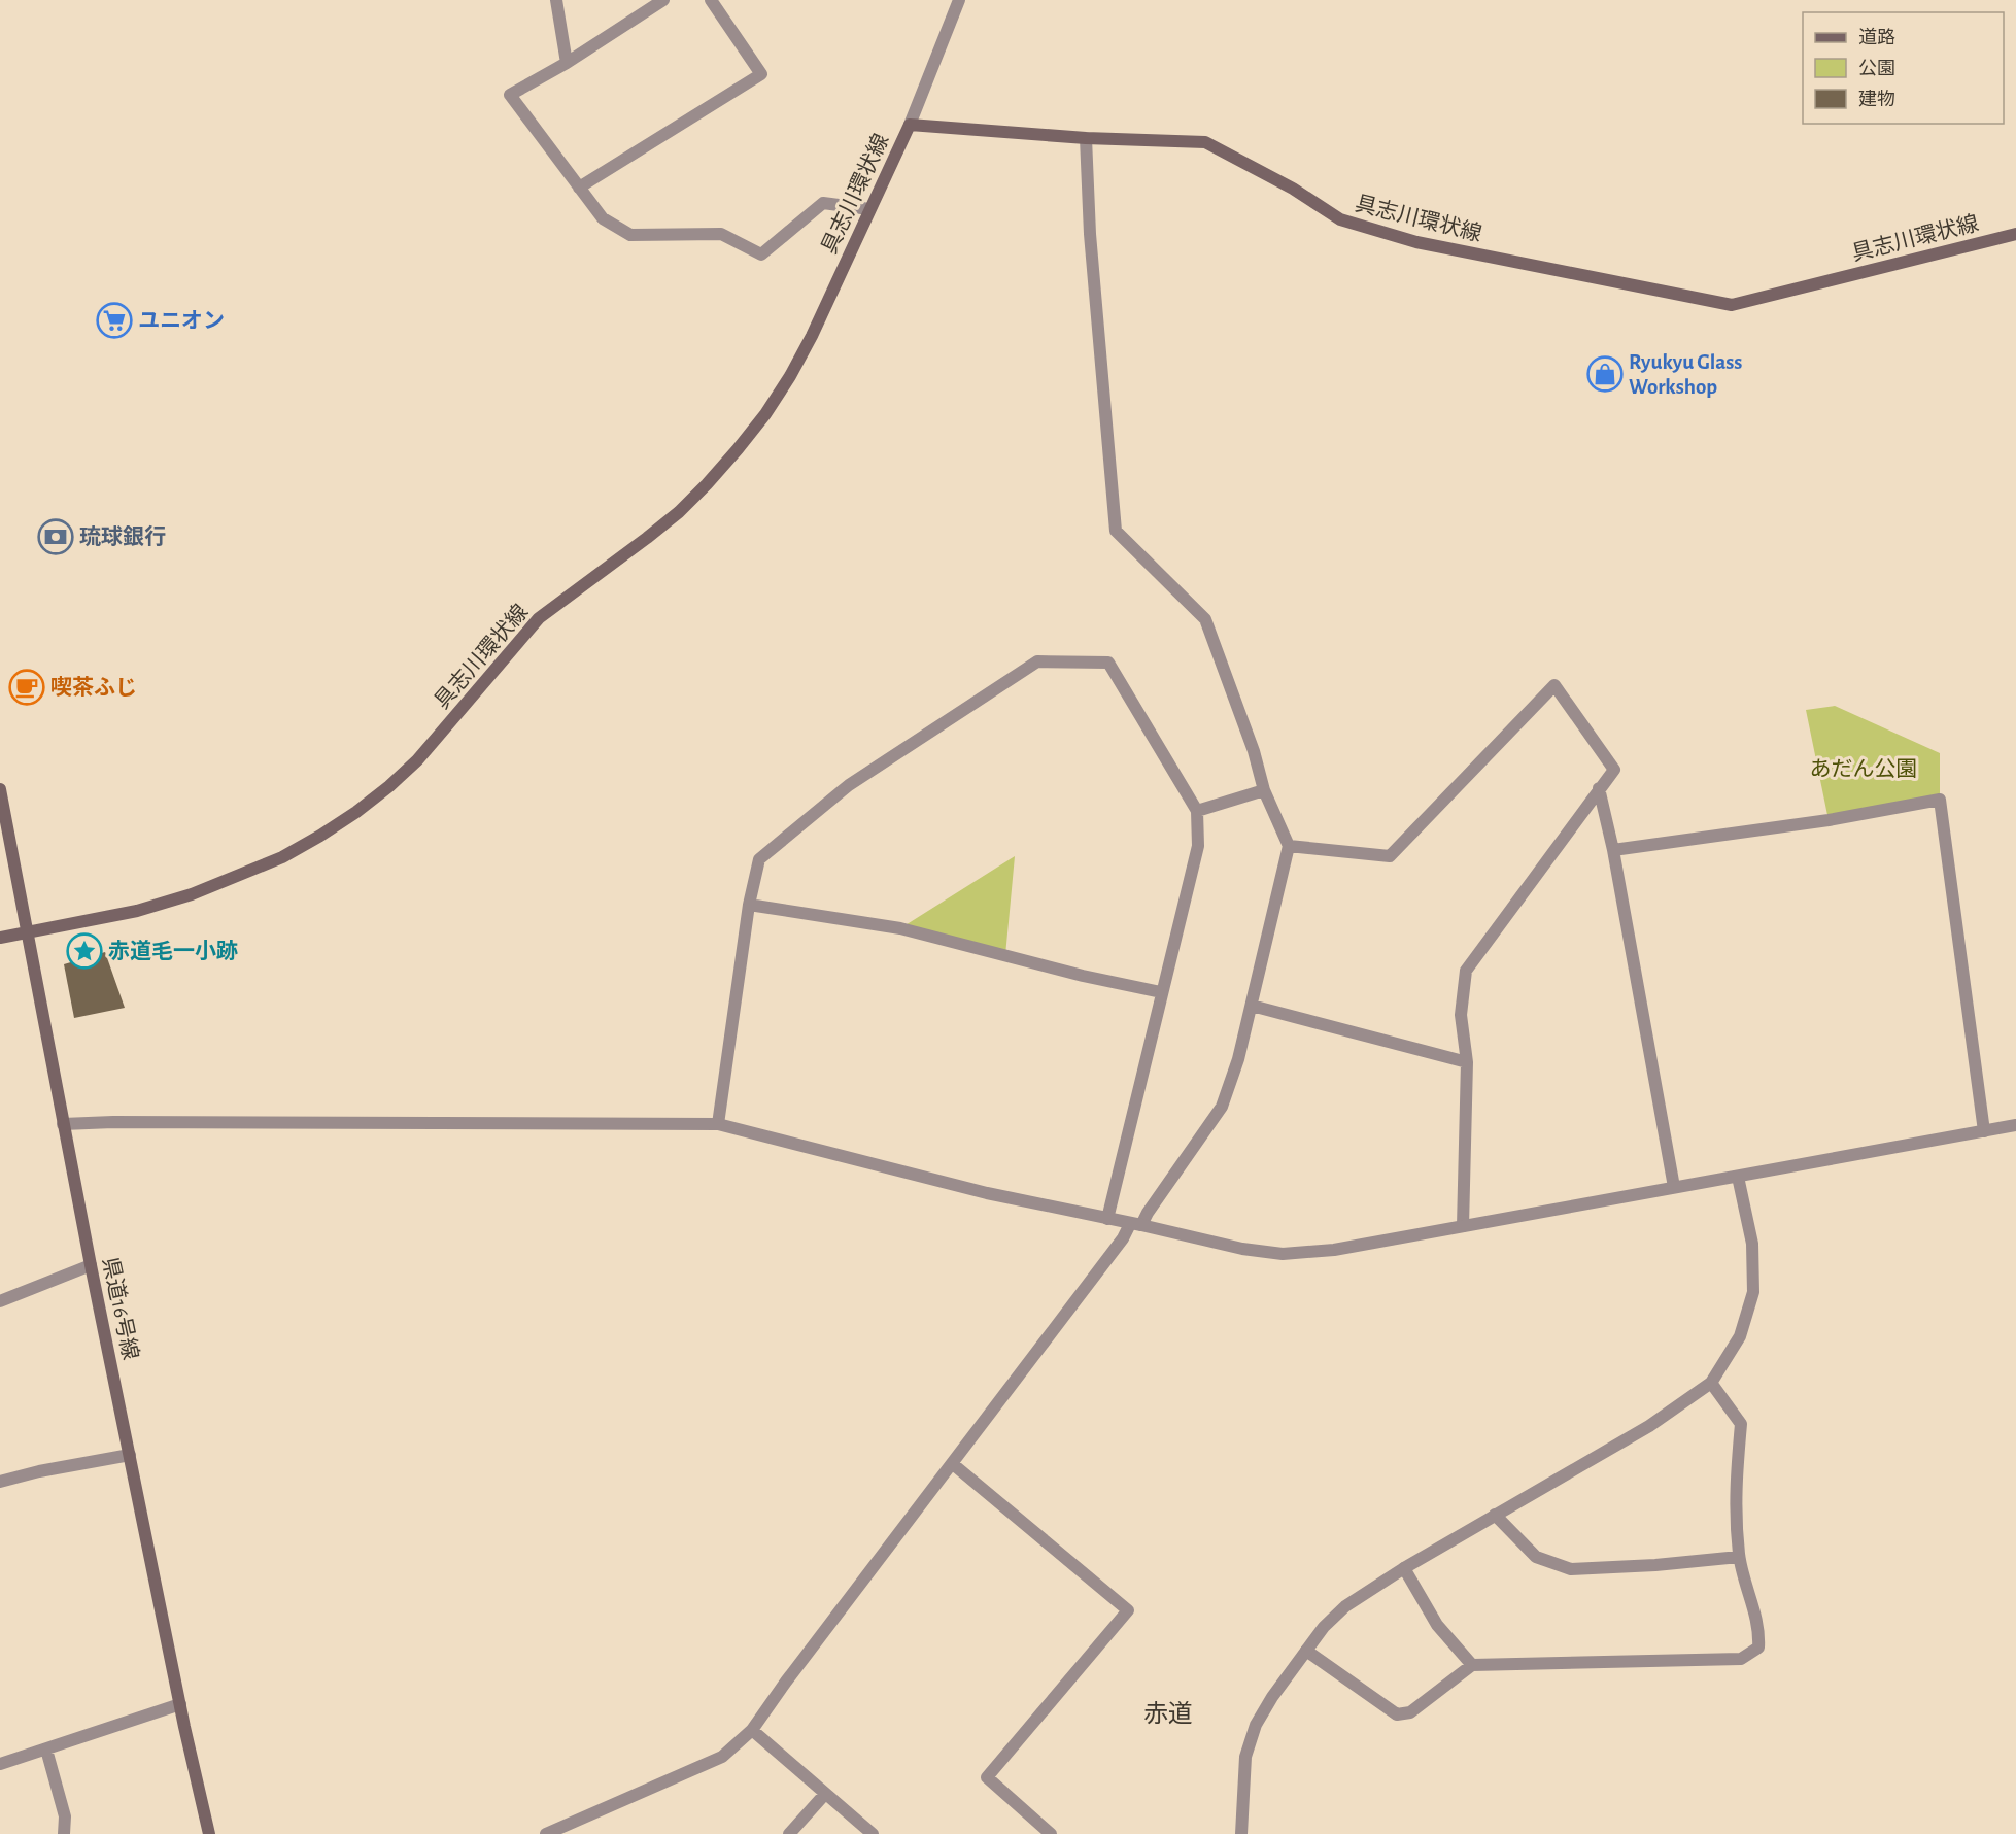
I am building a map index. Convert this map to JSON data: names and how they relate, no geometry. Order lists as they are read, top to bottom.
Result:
{
  "streets": {
    "main road": ["具志川環状線", "県道16号線"]
  },
  "crossings": [
    ["具志川環状線", "県道16号線"]
  ],
  "districts": ["赤道"],
  "parks": ["あだん公園"],
  "places": {
    "supermarket": ["ユニオン"],
    "shop": ["Ryukyu Glass Workshop"],
    "bank": ["琉球銀行"],
    "cafe": ["喫茶ふじ"],
    "place": ["赤道毛一小跡"]
  },
  "legend": ["道路", "公園", "建物"]
}
